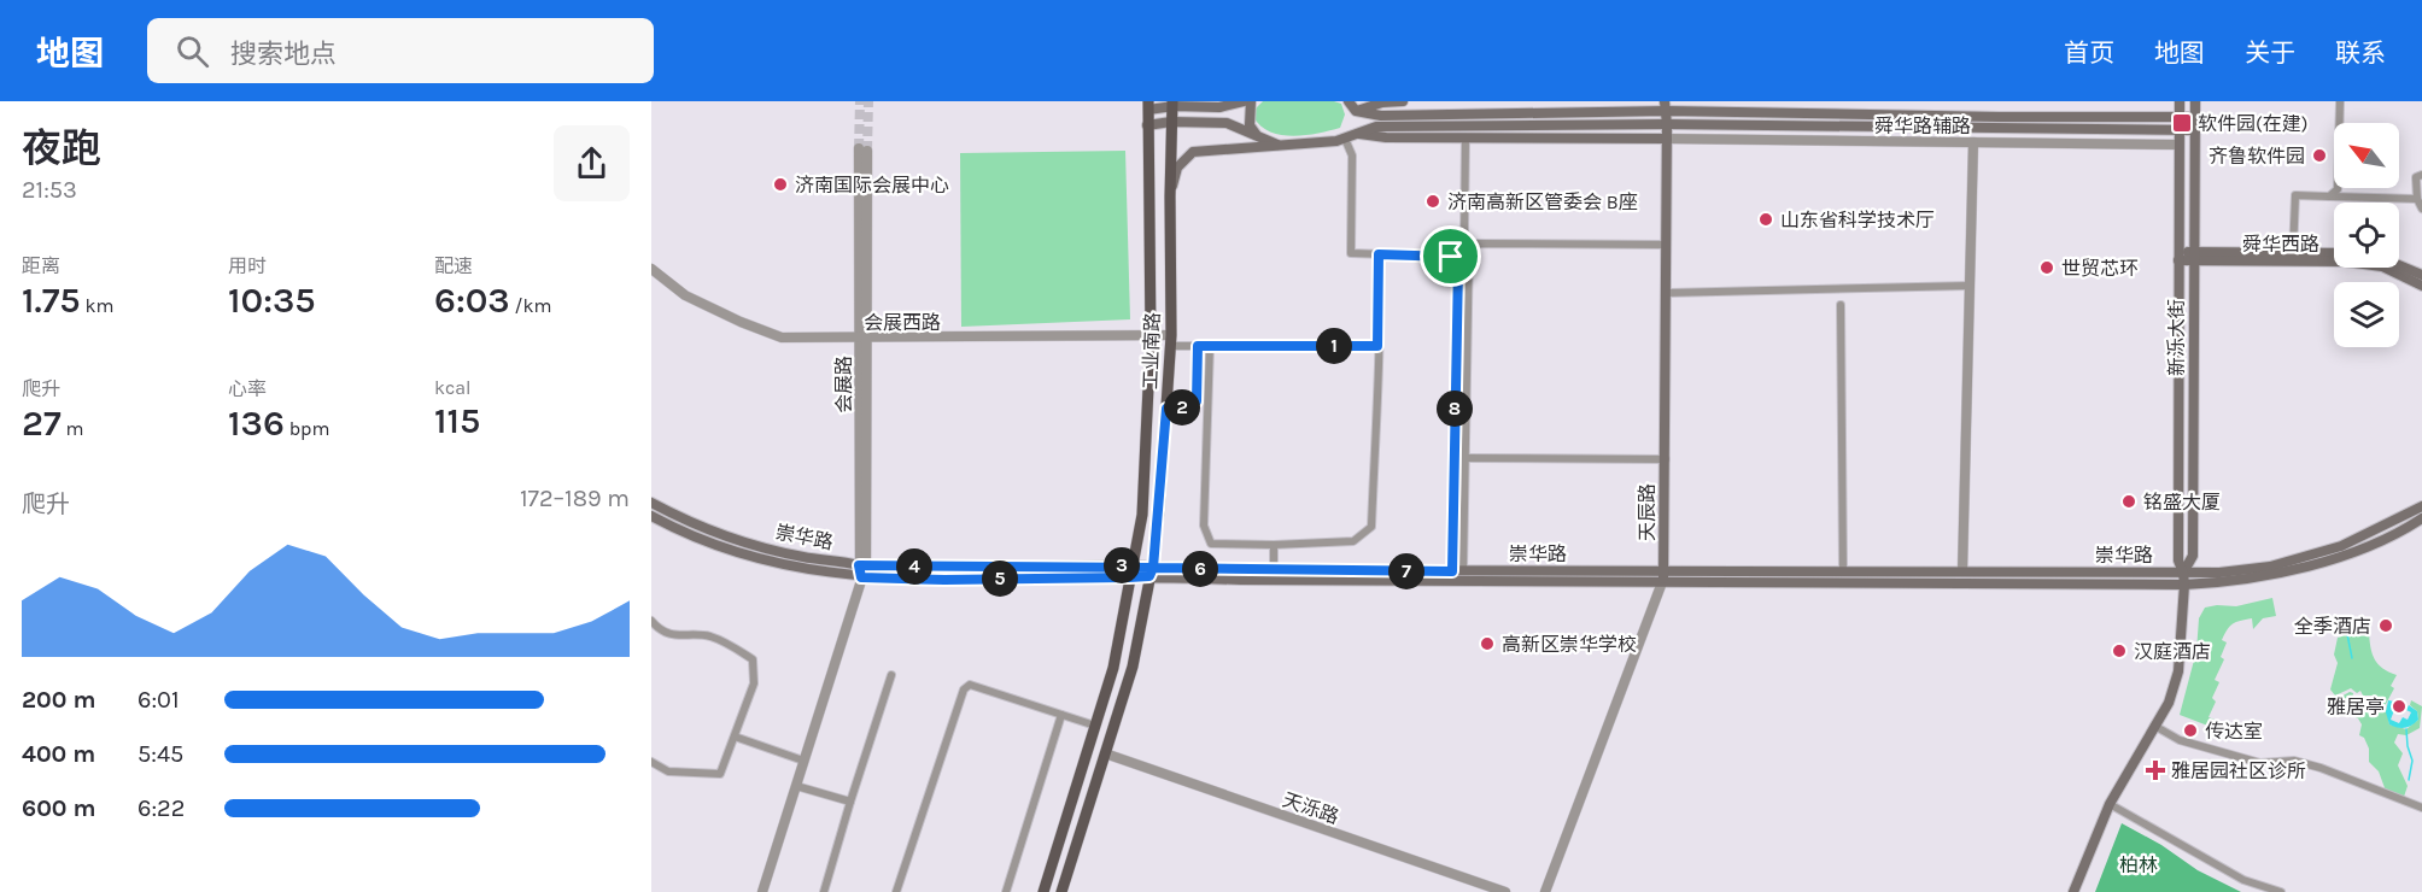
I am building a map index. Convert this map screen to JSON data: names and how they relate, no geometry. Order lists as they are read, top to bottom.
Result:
{
  "streets": {
    "main road": [
      "舜华西路",
      "新泺大街",
      "工业南路",
      "天辰路",
      "崇华路"
    ],
    "street": [
      "舜华路辅路",
      "会展西路",
      "会展路",
      "天泺路"
    ]
  },
  "crossings": [
    ["舜华路辅路", "新泺大街"],
    ["舜华路辅路", "天辰路"],
    ["舜华西路", "新泺大街"],
    ["会展西路", "工业南路"],
    ["会展西路", "会展路"],
    ["新泺大街", "崇华路"],
    ["工业南路", "崇华路"],
    ["工业南路", "天泺路"],
    ["会展路", "崇华路"],
    ["天辰路", "崇华路"]
  ],
  "parks": ["柏林"],
  "places": {
    "transit": ["软件园(在建)"],
    "other": [
      "齐鲁软件园",
      "济南国际会展中心",
      "济南高新区管委会 B座",
      "山东省科学技术厅",
      "世贸芯环",
      "铭盛大厦",
      "全季酒店",
      "高新区崇华学校",
      "汉庭酒店",
      "雅居亭",
      "传达室"
    ],
    "health": ["雅居园社区诊所"]
  },
  "north": "top left",
  "page": {
    "header": "地图",
    "search": "搜索地点",
    "nav": [
      "首页",
      "地图",
      "关于",
      "联系"
    ],
    "heading": ["夜跑", "21:53"],
    "stats": [
      ["距离", "1.75 km"],
      ["用时", "10:35"],
      ["配速", "6:03 /km"],
      ["爬升", "27 m"],
      ["心率", "136 bpm"],
      ["kcal", "115"]
    ],
    "pins": [
      "1",
      "2",
      "8",
      "3",
      "4",
      "6",
      "7",
      "5"
    ],
    "chart": ["爬升", "172–189 m"],
    "list": [
      {
        "name": "200 m",
        "note": "6:01"
      },
      {
        "name": "400 m",
        "note": "5:45"
      },
      {
        "name": "600 m",
        "note": "6:22"
      }
    ]
  }
}
